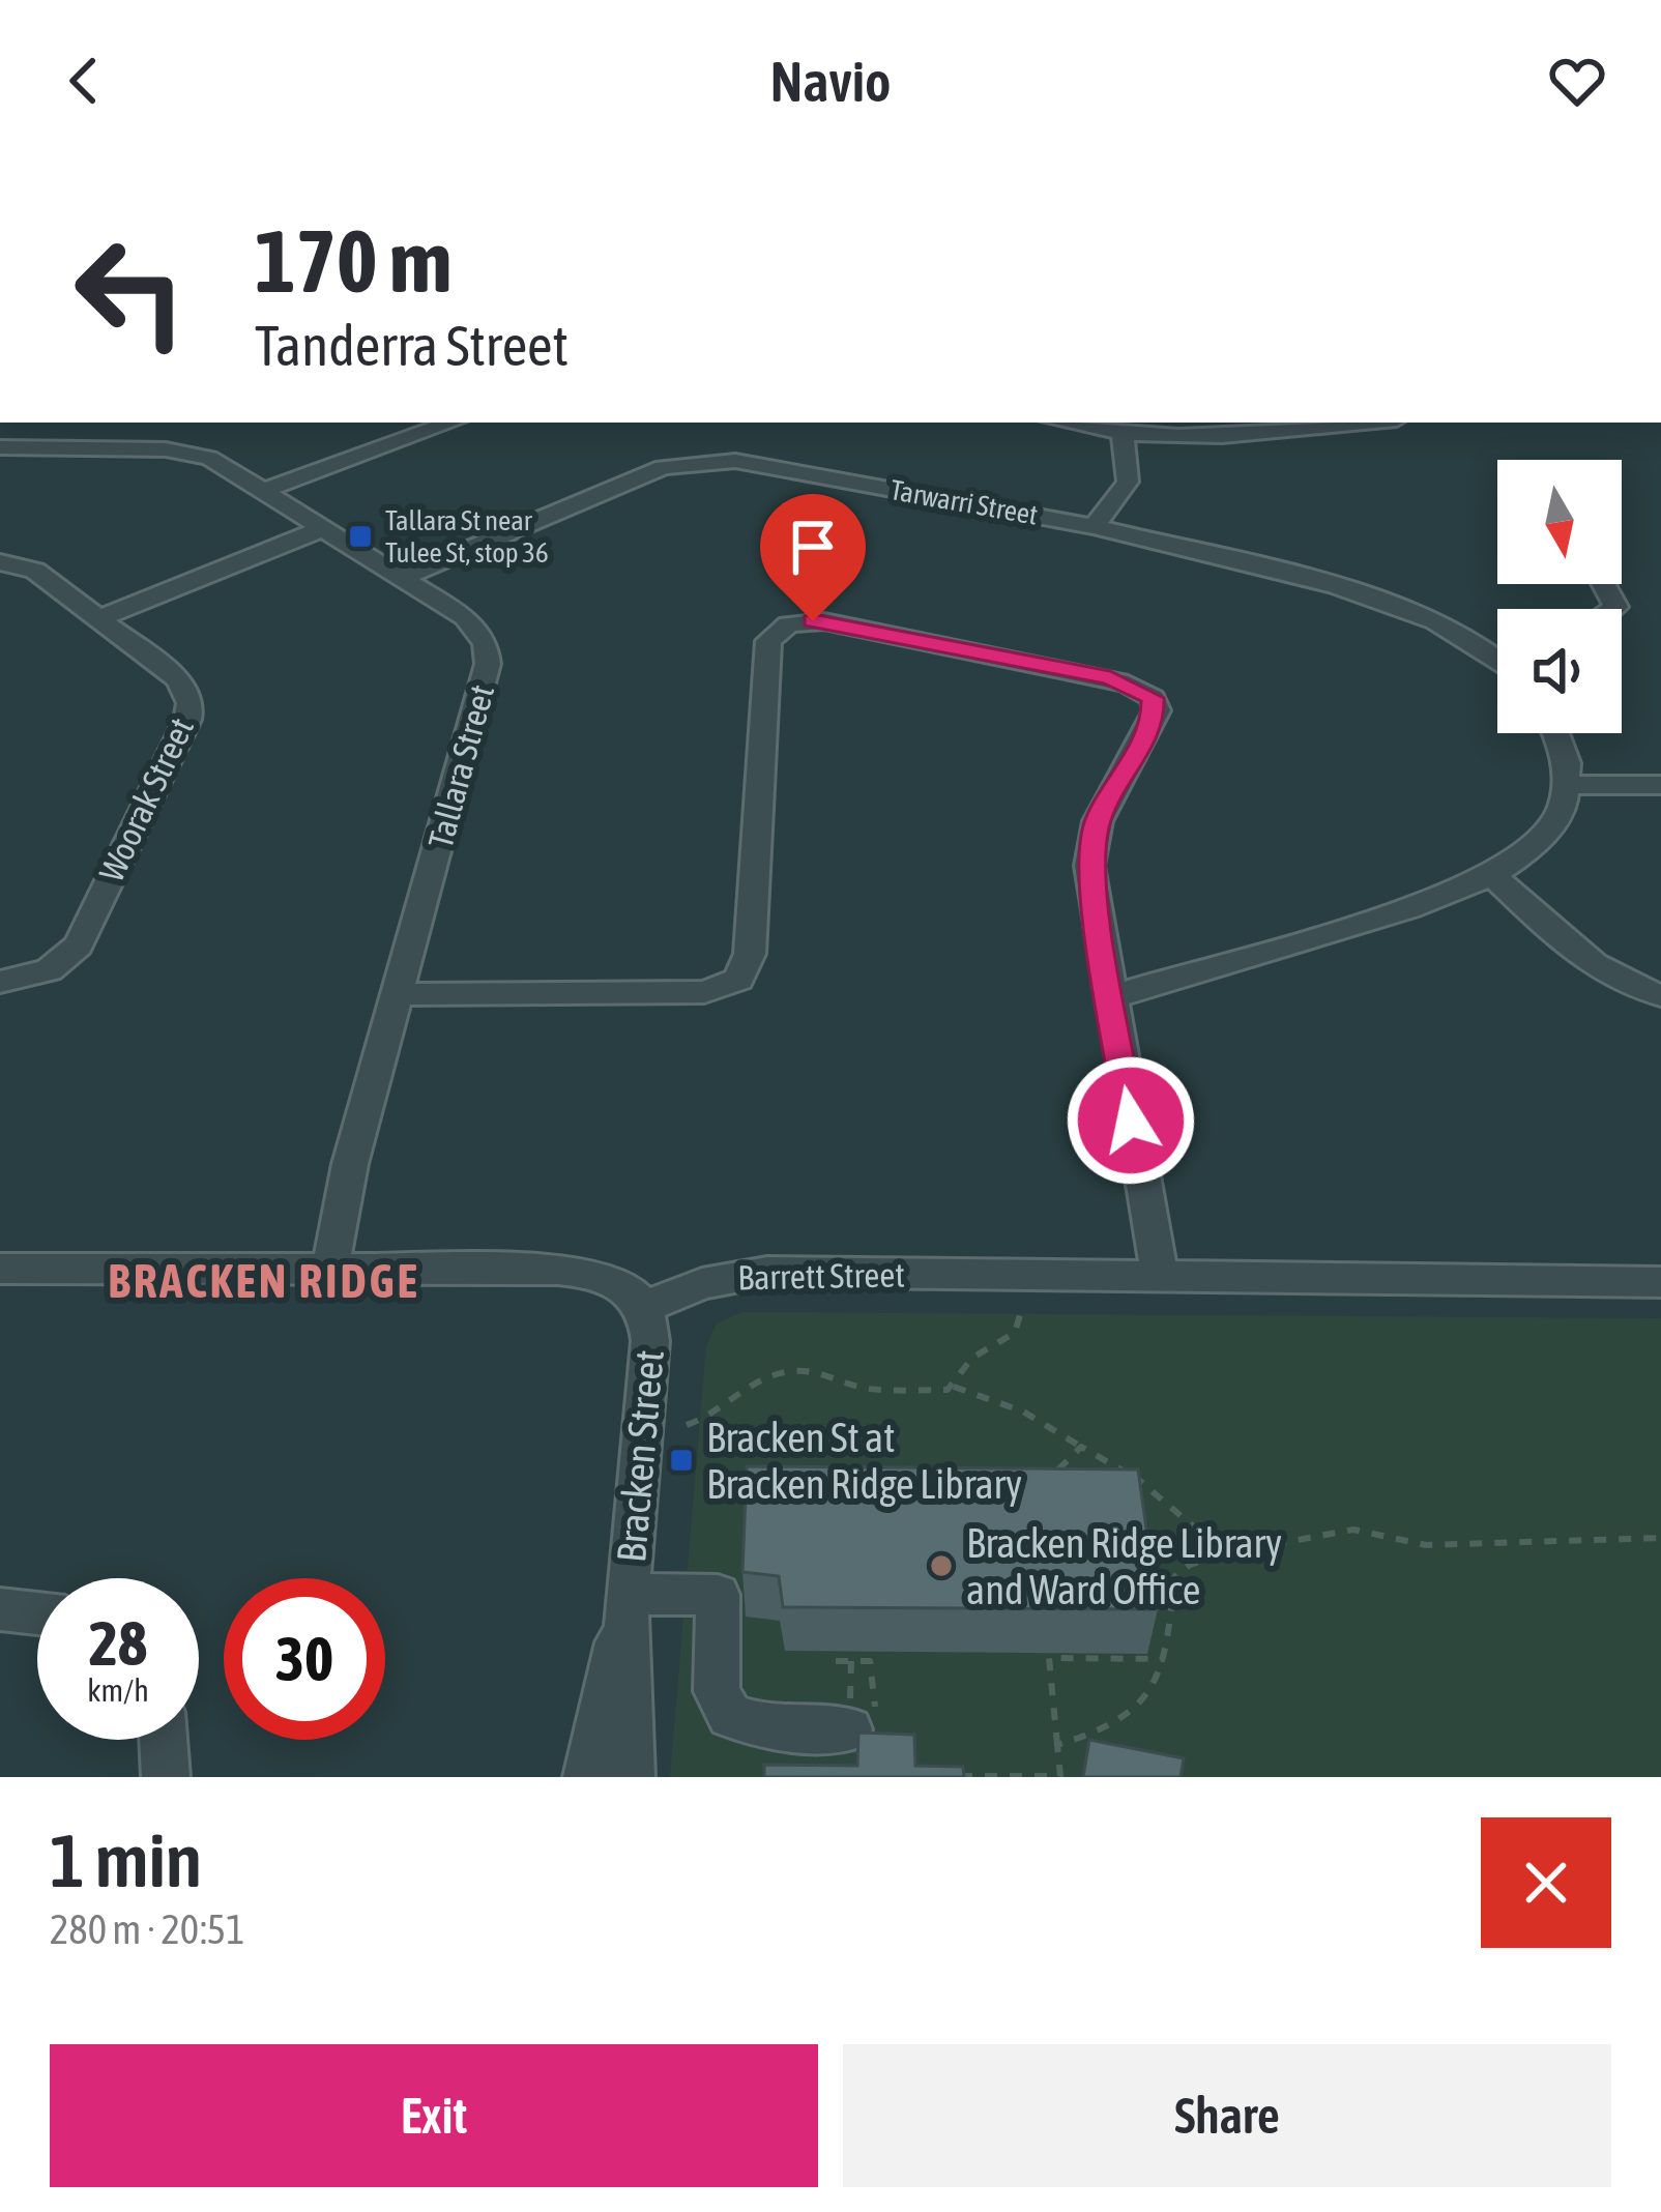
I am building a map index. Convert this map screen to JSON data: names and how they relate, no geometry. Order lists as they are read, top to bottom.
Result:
{
  "streets": {
    "street": [
      "Tarwarri Street",
      "Tallara Street",
      "Woorak Street",
      "Barrett Street",
      "Bracken Street"
    ]
  },
  "crossings": [
    ["Tarwarri Street", "Tallara Street"],
    ["Barrett Street", "Bracken Street"]
  ],
  "districts": ["BRACKEN RIDGE"],
  "places": {
    "transit": ["Tallara St near Tulee St, stop 36", "Bracken St at Bracken Ridge Library"],
    "other": ["Bracken Ridge Library and Ward Office"]
  },
  "north": "bottom",
  "page": {
    "header": "Navio",
    "turn": ["170 m", "Tanderra Street"],
    "speed": "28 km/h",
    "limit": "30",
    "heading": ["1 min", "280 m · 20:51"],
    "buttons": ["Exit", "Share"]
  }
}
